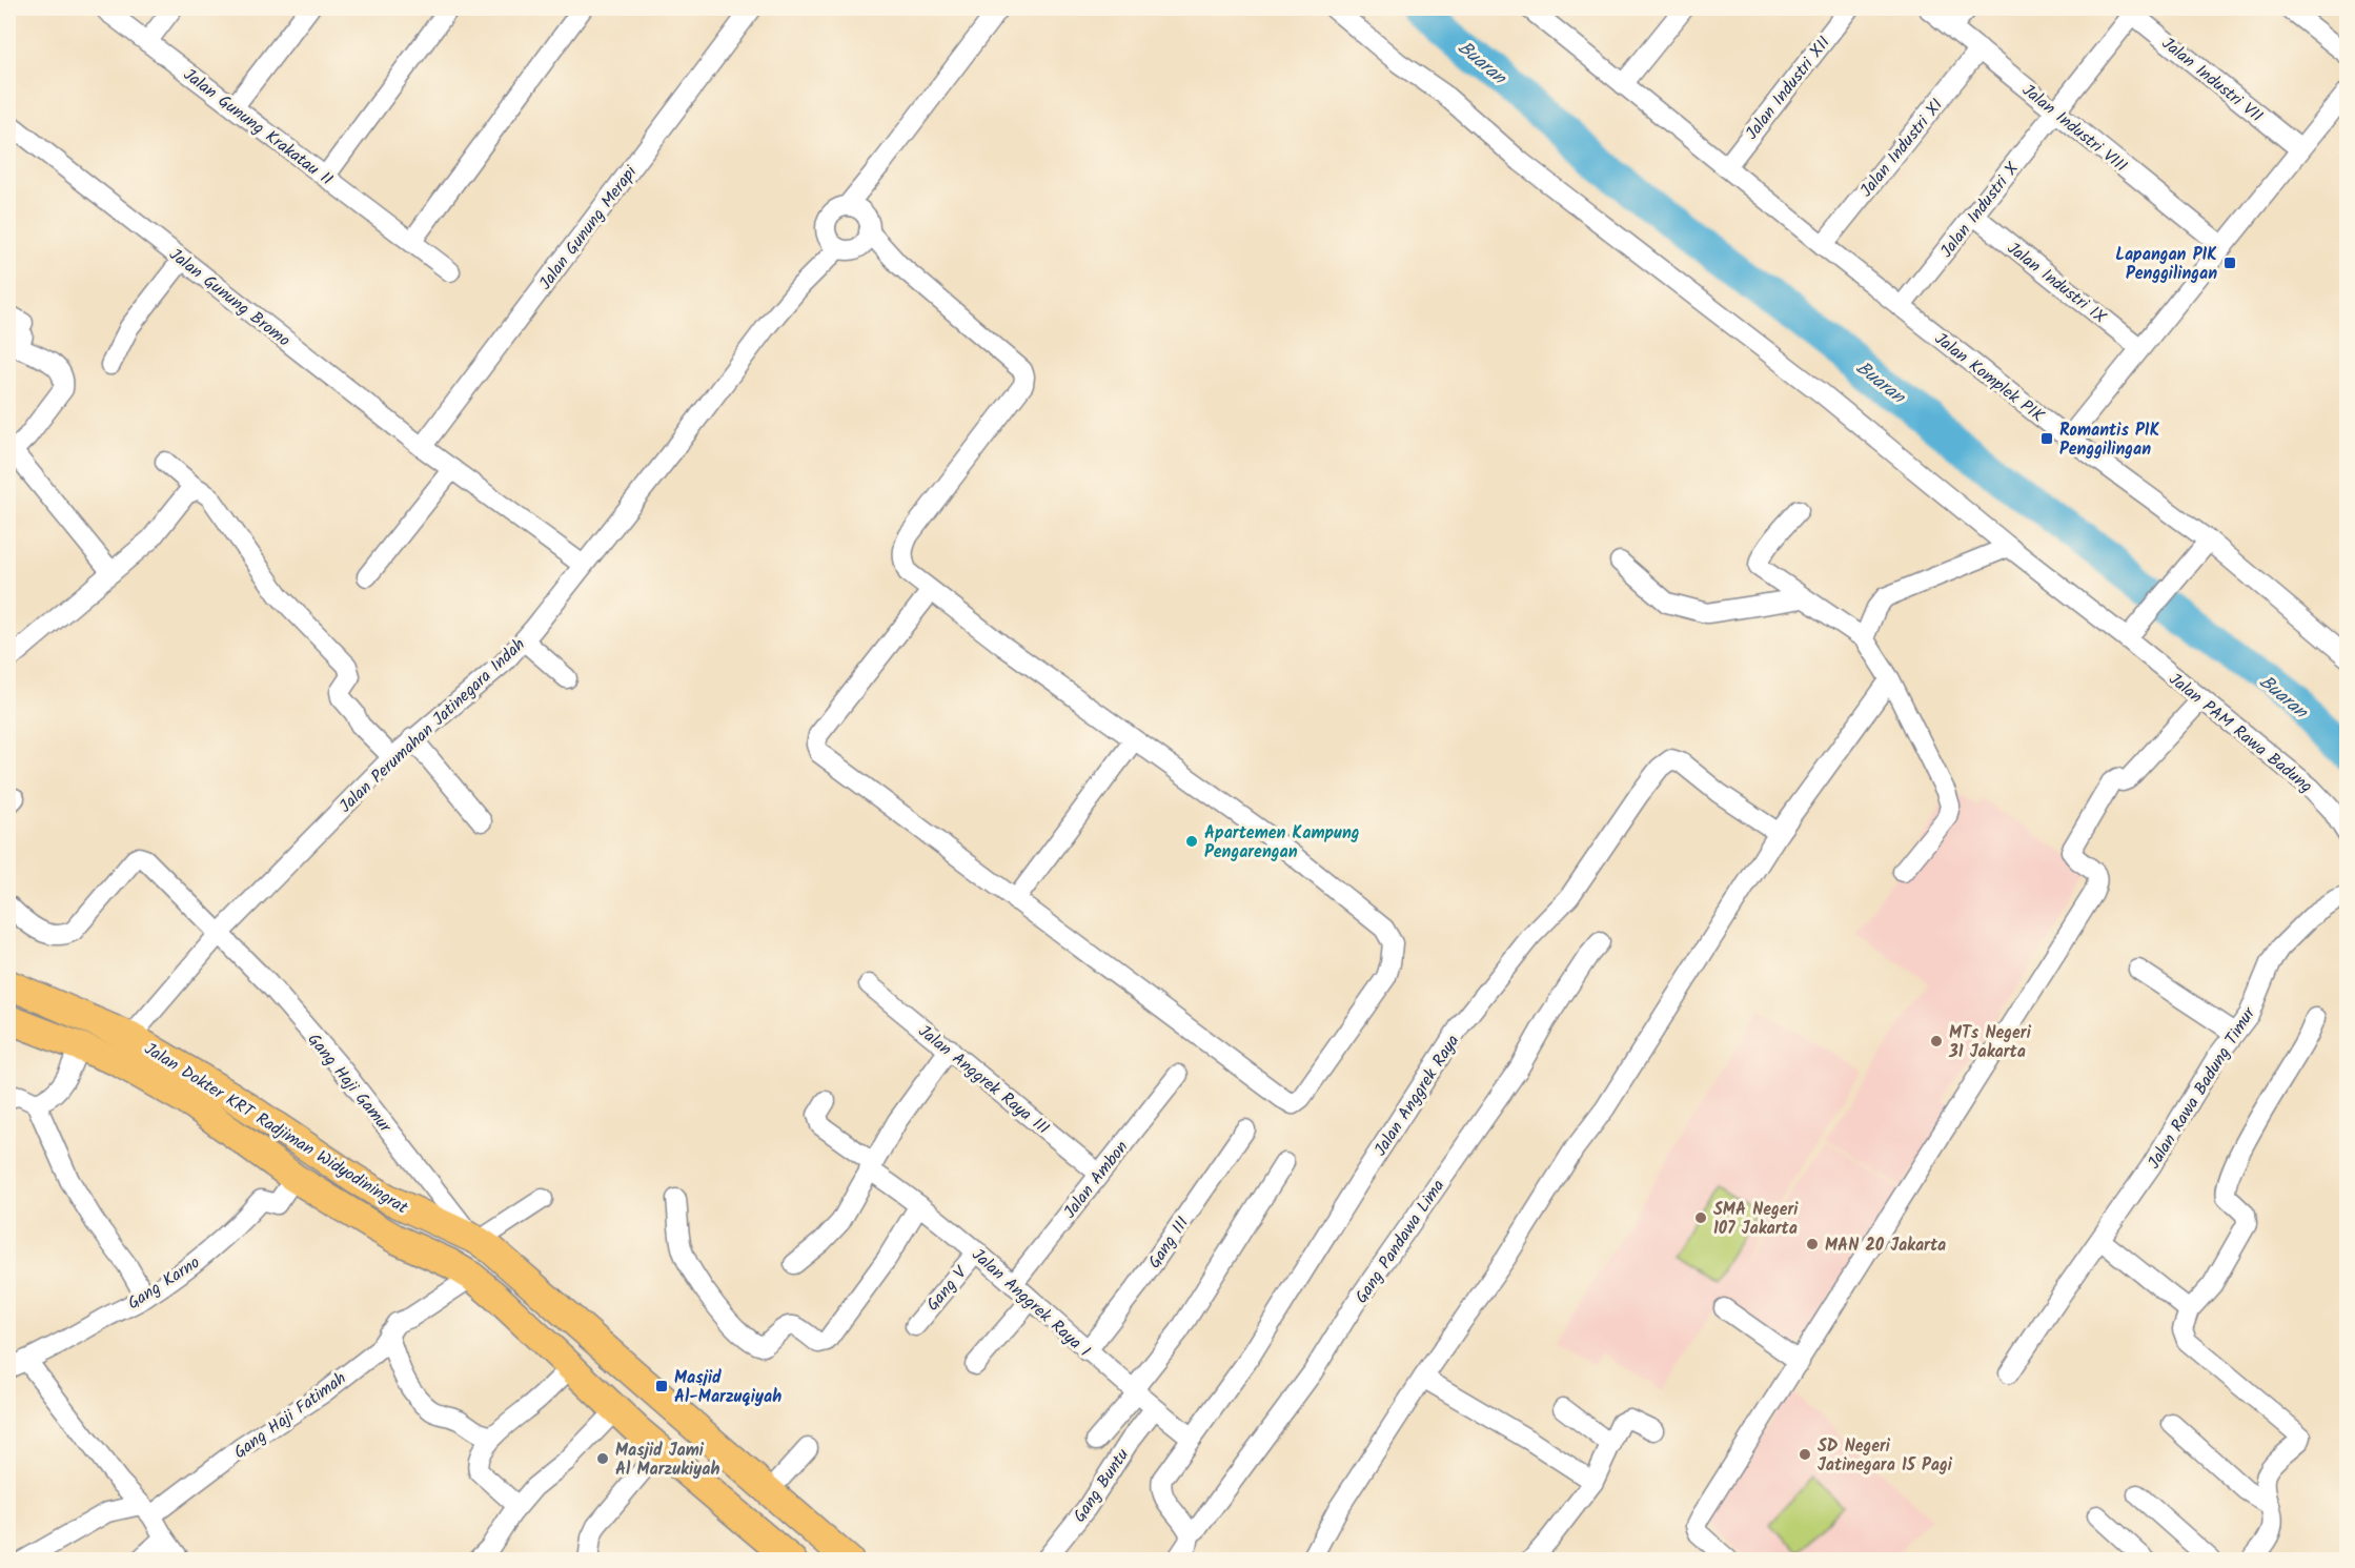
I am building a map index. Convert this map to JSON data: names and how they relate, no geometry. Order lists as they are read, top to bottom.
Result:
{
  "streets": {
    "main road": ["Jalan Dokter KRT Radjiman Widyodiningrat"],
    "street": [
      "Jalan Industri VII",
      "Jalan Industri XII",
      "Jalan Gunung Krakatau II",
      "Jalan Industri VIII",
      "Jalan Industri XI",
      "Jalan Industri X",
      "Jalan Gunung Merapi",
      "Jalan Industri IX",
      "Jalan Gunung Bromo",
      "Jalan Komplek PIK",
      "Jalan Perumahan Jatinegara Indah",
      "Jalan PAM Rawa Badung",
      "Jalan Anggrek Raya III",
      "Gang Haji Gamur",
      "Jalan Rawa Badung Timur",
      "Jalan Anggrek Raya",
      "Jalan Ambon",
      "Gang Pandawa Lima",
      "Gang III",
      "Gang Karno",
      "Gang V",
      "Jalan Anggrek Raya I",
      "Gang Haji Fatimah",
      "Gang Buntu"
    ]
  },
  "crossings": [
    ["Jalan Industri VII", "Jalan Industri X"],
    ["Jalan Industri XII", "Jalan Komplek PIK"],
    ["Jalan Industri VIII", "Jalan Industri XI"],
    ["Jalan Industri VIII", "Jalan Industri X"],
    ["Jalan Industri XI", "Jalan Komplek PIK"],
    ["Jalan Industri X", "Jalan Industri IX"],
    ["Jalan Industri X", "Jalan Komplek PIK"],
    ["Jalan Gunung Merapi", "Jalan Gunung Bromo"],
    ["Jalan Gunung Bromo", "Jalan Perumahan Jatinegara Indah"],
    ["Jalan Perumahan Jatinegara Indah", "Gang Haji Gamur"],
    ["Jalan Perumahan Jatinegara Indah", "Jalan Dokter KRT Radjiman Widyodiningrat"],
    ["Jalan Anggrek Raya III", "Jalan Ambon"],
    ["Gang Haji Gamur", "Jalan Dokter KRT Radjiman Widyodiningrat"],
    ["Jalan Anggrek Raya", "Gang Pandawa Lima"],
    ["Jalan Anggrek Raya", "Jalan Anggrek Raya I"],
    ["Jalan Dokter KRT Radjiman Widyodiningrat", "Gang Karno"],
    ["Jalan Dokter KRT Radjiman Widyodiningrat", "Gang Haji Fatimah"],
    ["Jalan Ambon", "Jalan Anggrek Raya I"],
    ["Gang III", "Jalan Anggrek Raya I"],
    ["Gang V", "Jalan Anggrek Raya I"],
    ["Jalan Anggrek Raya I", "Gang Buntu"]
  ],
  "water": ["Buaran"],
  "places": {
    "transit": ["Lapangan PIK Penggilingan", "Romantis PIK Penggilingan", "Masjid Al-Marzuqiyah"],
    "other": [
      "Apartemen Kampung Pengarengan",
      "MTs Negeri 31 Jakarta",
      "SMA Negeri 107 Jakarta",
      "MAN 20 Jakarta",
      "SD Negeri Jatinegara 15 Pagi",
      "Masjid Jami Al Marzukiyah"
    ]
  }
}
